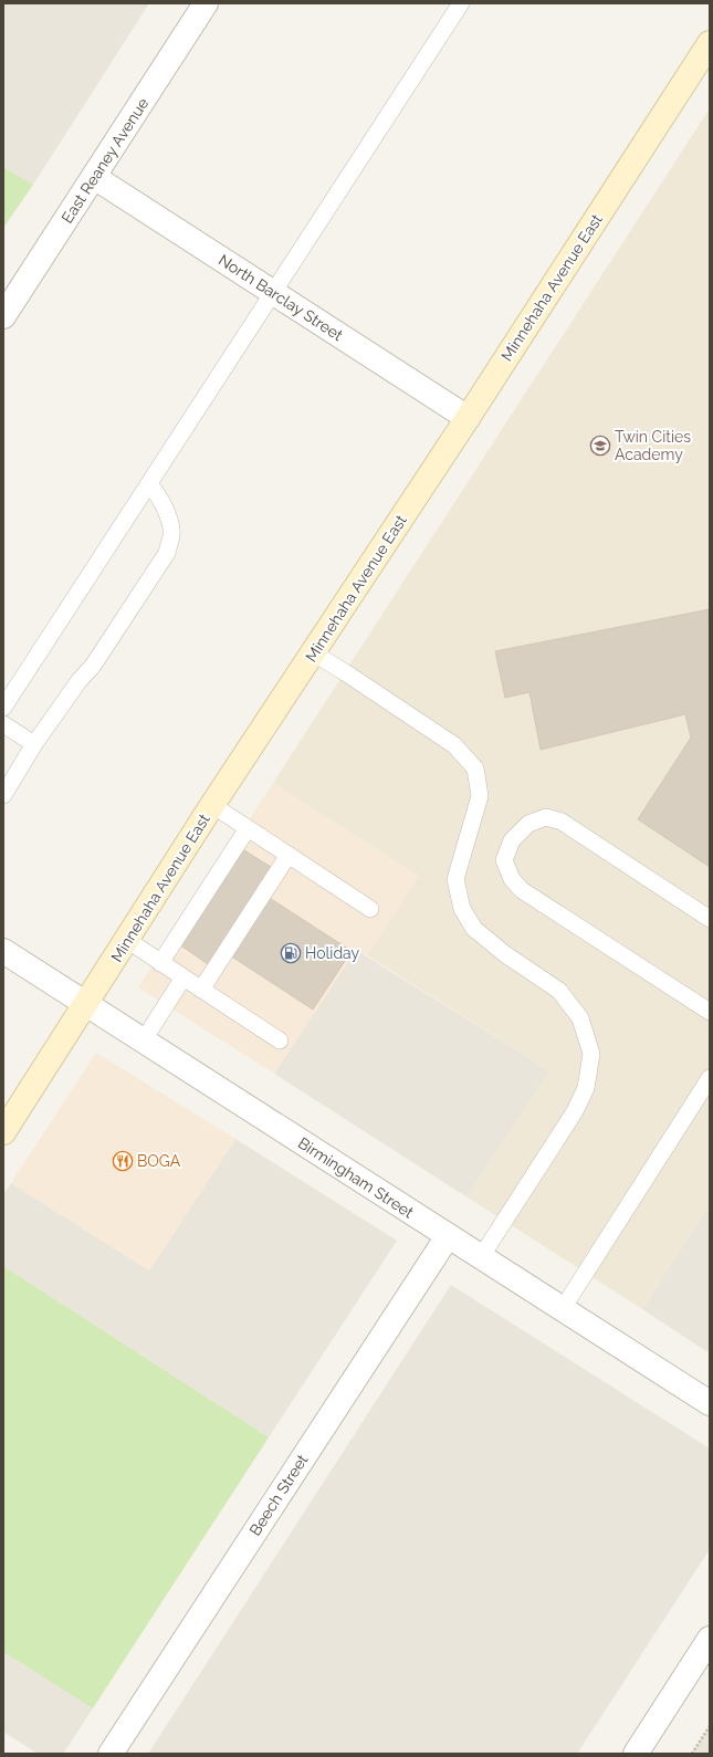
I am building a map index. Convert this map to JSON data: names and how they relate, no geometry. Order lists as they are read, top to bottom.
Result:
{
  "streets": {
    "main road": ["Minnehaha Avenue East"],
    "street": [
      "East Reaney Avenue",
      "North Barclay Street",
      "Birmingham Street",
      "Beech Street"
    ]
  },
  "crossings": [
    ["East Reaney Avenue", "North Barclay Street"],
    ["Minnehaha Avenue East", "North Barclay Street"],
    ["Minnehaha Avenue East", "Birmingham Street"],
    ["Birmingham Street", "Beech Street"]
  ],
  "places": {
    "school or university": ["Twin Cities Academy"],
    "fuel station": ["Holiday"],
    "restaurant": ["BOGA"]
  }
}
